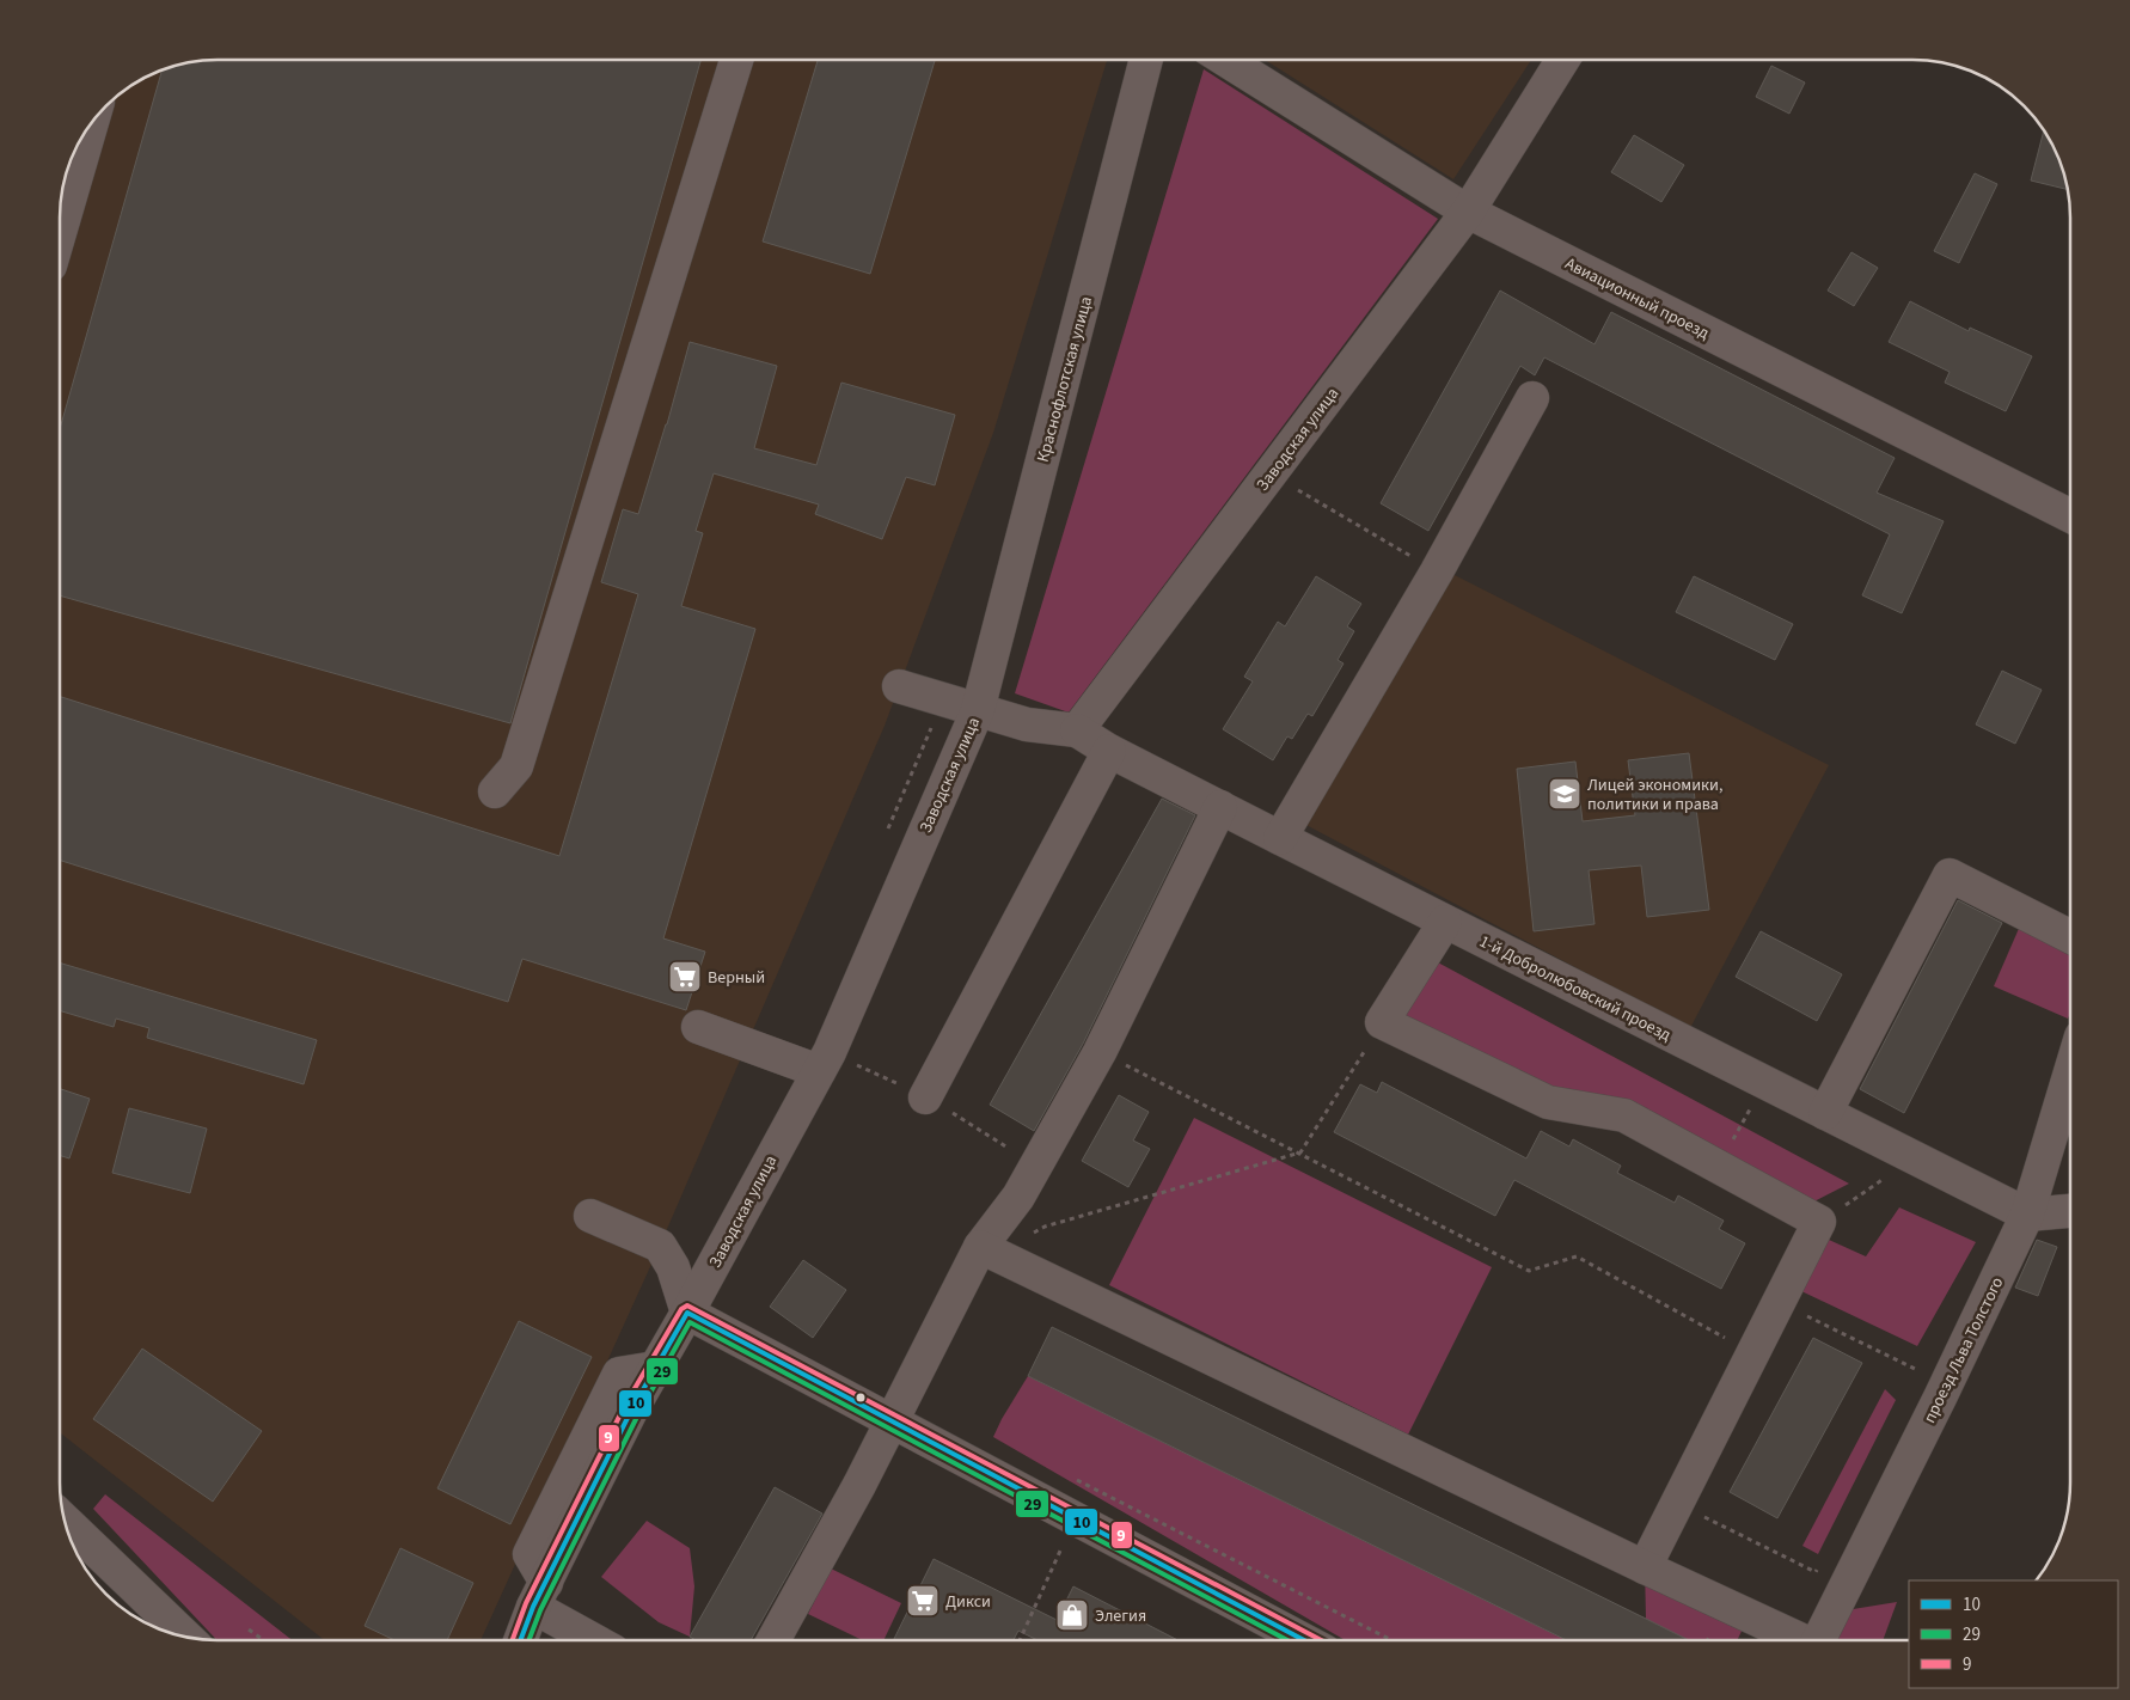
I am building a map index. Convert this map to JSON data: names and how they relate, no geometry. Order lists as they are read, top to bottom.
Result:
{
  "streets": {
    "street": [
      "Авиационный проезд",
      "Краснофлотская улица",
      "Заводская улица",
      "1-й Добролюбовский проезд",
      "проезд Льва Толстого"
    ]
  },
  "crossings": [
    ["Авиационный проезд", "Заводская улица"],
    ["Краснофлотская улица", "Заводская улица"],
    ["Заводская улица", "1-й Добролюбовский проезд"],
    ["1-й Добролюбовский проезд", "проезд Льва Толстого"]
  ],
  "places": {
    "school or university": ["Лицей экономики, политики и права"],
    "supermarket": ["Верный", "Дикси"],
    "shop": ["Элегия"]
  },
  "lines": ["transit line 9", "transit line 10", "transit line 29"],
  "legend": ["10", "29", "9"]
}
